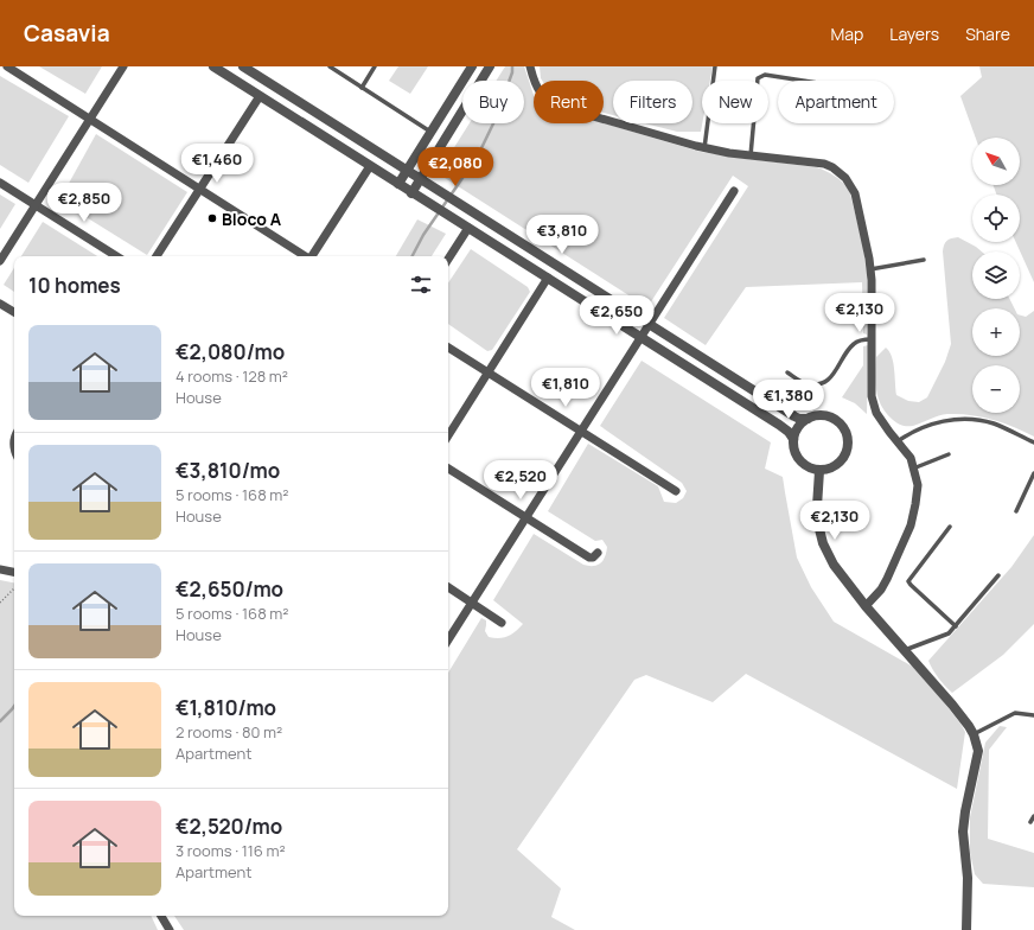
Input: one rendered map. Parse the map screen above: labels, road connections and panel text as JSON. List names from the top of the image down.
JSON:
{
  "places": ["Bloco A"],
  "north": "top left",
  "page": {
    "header": "Casavia",
    "nav": ["Map", "Layers", "Share"],
    "chip": [
      "Buy",
      "Rent",
      "Filters",
      "New",
      "Apartment"
    ],
    "map_buttons": ["+", "−"],
    "price": [
      "€1,460",
      "€2,080",
      "€2,850",
      "€3,810",
      "€2,130",
      "€2,650",
      "€1,810",
      "€1,380",
      "€2,520",
      "€2,130"
    ],
    "heading": "10 homes",
    "list": [
      {
        "name": "€2,080/mo",
        "note": "4 rooms · 128 m² · House"
      },
      {
        "name": "€3,810/mo",
        "note": "5 rooms · 168 m² · House"
      },
      {
        "name": "€2,650/mo",
        "note": "5 rooms · 168 m² · House"
      },
      {
        "name": "€1,810/mo",
        "note": "2 rooms · 80 m² · Apartment"
      },
      {
        "name": "€2,520/mo",
        "note": "3 rooms · 116 m² · Apartment"
      }
    ]
  }
}
